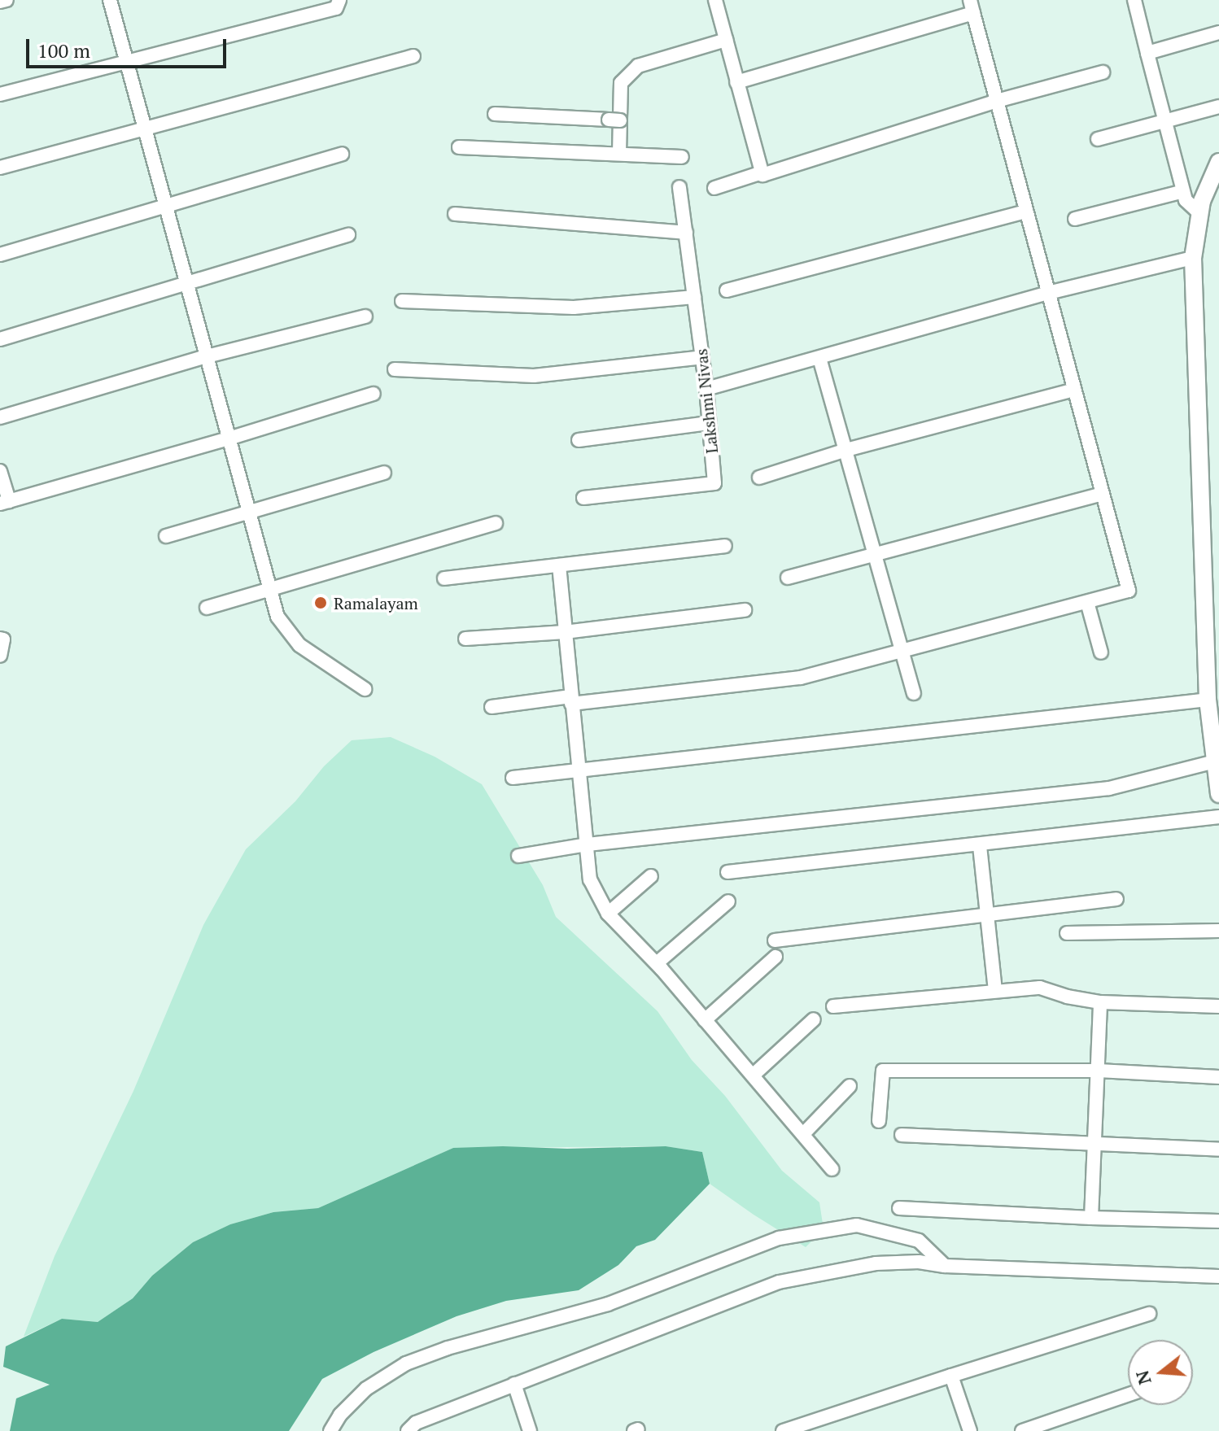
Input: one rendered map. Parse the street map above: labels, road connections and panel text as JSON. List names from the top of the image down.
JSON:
{
  "streets": {
    "street": ["Lakshmi Nivas"]
  },
  "places": ["Ramalayam"],
  "scale_bar": "100 m",
  "north": "left"
}
